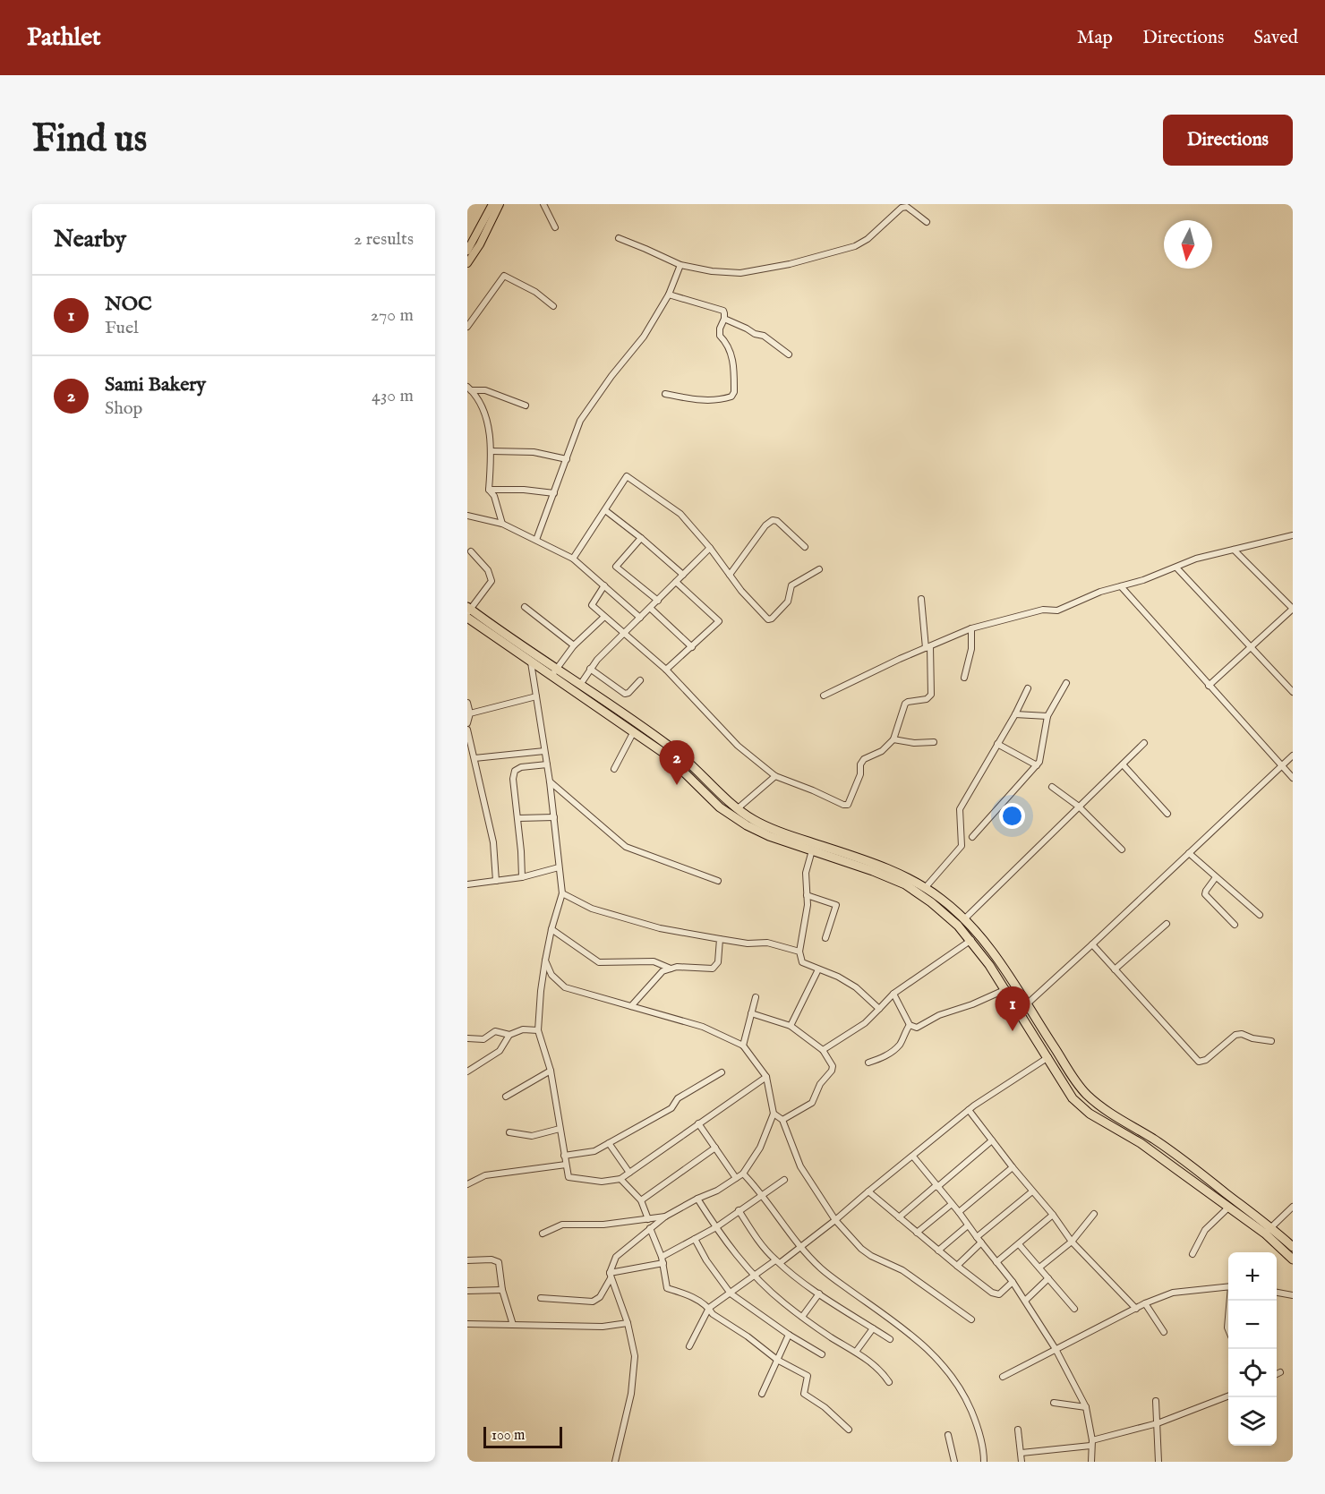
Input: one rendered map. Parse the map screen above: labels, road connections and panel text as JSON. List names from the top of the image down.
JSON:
{
  "scale_bar": "100 m",
  "north": "bottom",
  "page": {
    "header": "Pathlet",
    "nav": ["Map", "Directions", "Saved"],
    "buttons": "Directions",
    "title": "Find us",
    "heading": ["Nearby", "2 results"],
    "list": [
      {
        "mark": "1",
        "name": "NOC",
        "note": "Fuel",
        "value": "270 m"
      },
      {
        "mark": "2",
        "name": "Sami Bakery",
        "note": "Shop",
        "value": "430 m"
      }
    ],
    "pins": ["2", "1"],
    "map_buttons": ["+", "−"],
    "scale": "100 m"
  }
}
